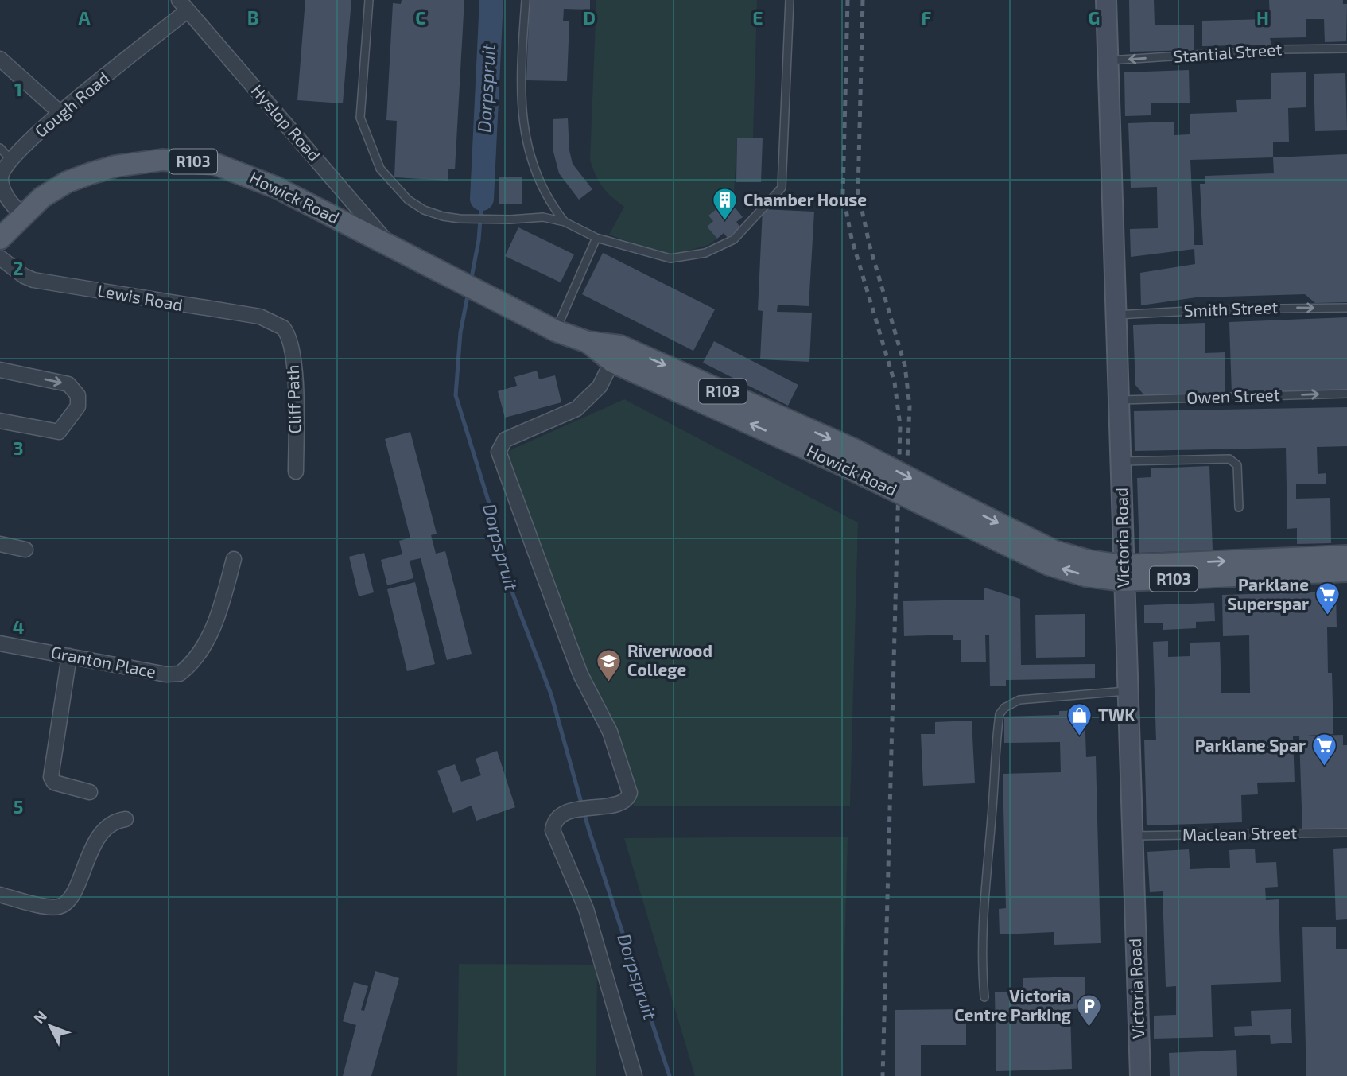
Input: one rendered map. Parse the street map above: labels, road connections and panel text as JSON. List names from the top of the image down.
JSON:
{
  "streets": {
    "main road": ["R103", "Howick Road", "Victoria Road"],
    "street": [
      "Gough Road",
      "Hyslop Road",
      "Lewis Road",
      "Cliff Path",
      "Granton Place"
    ],
    "lane": [
      "Stantial Street",
      "Smith Street",
      "Owen Street",
      "Maclean Street"
    ]
  },
  "crossings": [
    ["Stantial Street", "Victoria Road"],
    ["Gough Road", "Hyslop Road"],
    ["Gough Road", "Howick Road"],
    ["Hyslop Road", "Howick Road"],
    ["R103", "Howick Road"],
    ["R103", "Victoria Road"],
    ["Howick Road", "Victoria Road"],
    ["Lewis Road", "Cliff Path"],
    ["Smith Street", "Victoria Road"],
    ["Owen Street", "Victoria Road"],
    ["Victoria Road", "Maclean Street"]
  ],
  "one_way": ["Stantial Street", "Smith Street", "Owen Street"],
  "water": ["Dorpspruit"],
  "places": {
    "building": ["Chamber House"],
    "supermarket": ["Parklane Superspar", "Parklane Spar"],
    "school or university": ["Riverwood College"],
    "shop": ["TWK"],
    "parking": ["Victoria Centre Parking"]
  },
  "north": "top left",
  "grid": {
    "columns": [
      "A",
      "B",
      "C",
      "D",
      "E",
      "F",
      "G",
      "H"
    ],
    "rows": [
      "1",
      "2",
      "3",
      "4",
      "5"
    ]
  }
}
